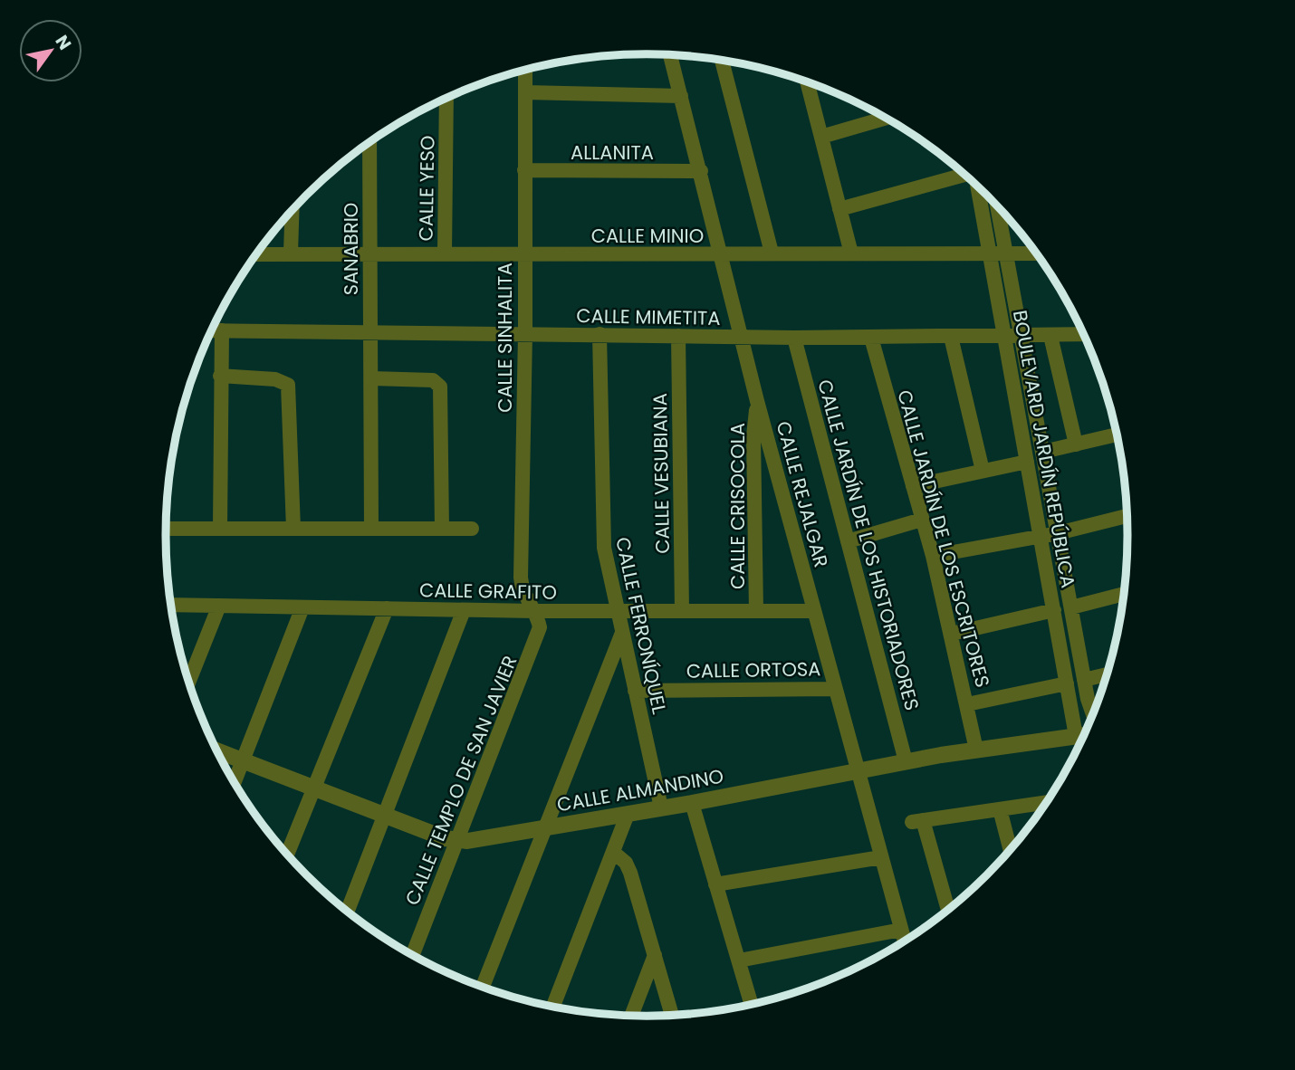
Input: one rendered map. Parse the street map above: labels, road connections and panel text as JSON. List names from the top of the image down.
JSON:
{
  "streets": {
    "street": [
      "ALLANITA",
      "CALLE YESO",
      "CALLE MINIO",
      "SANABRIO",
      "CALLE MIMETITA",
      "CALLE SINHALITA",
      "BOULEVARD JARDÍN REPÚBLICA",
      "CALLE VESUBIANA",
      "CALLE REJALGAR",
      "CALLE CRISOCOLA",
      "CALLE JARDÍN DE LOS ESCRITORES",
      "CALLE JARDÍN DE LOS HISTORIADORES",
      "CALLE GRAFITO",
      "CALLE FERRONÍQUEL",
      "CALLE ORTOSA",
      "CALLE TEMPLO DE SAN JAVIER",
      "CALLE ALMANDINO"
    ]
  },
  "crossings": [
    ["ALLANITA", "CALLE SINHALITA"],
    ["ALLANITA", "CALLE REJALGAR"],
    ["CALLE YESO", "CALLE MINIO"],
    ["CALLE MINIO", "SANABRIO"],
    ["CALLE MINIO", "CALLE SINHALITA"],
    ["CALLE MINIO", "BOULEVARD JARDÍN REPÚBLICA"],
    ["CALLE MINIO", "CALLE REJALGAR"],
    ["SANABRIO", "CALLE MIMETITA"],
    ["CALLE MIMETITA", "CALLE SINHALITA"],
    ["CALLE MIMETITA", "BOULEVARD JARDÍN REPÚBLICA"],
    ["CALLE MIMETITA", "CALLE VESUBIANA"],
    ["CALLE MIMETITA", "CALLE REJALGAR"],
    ["CALLE MIMETITA", "CALLE JARDÍN DE LOS ESCRITORES"],
    ["CALLE MIMETITA", "CALLE JARDÍN DE LOS HISTORIADORES"],
    ["CALLE MIMETITA", "CALLE FERRONÍQUEL"],
    ["CALLE SINHALITA", "CALLE GRAFITO"],
    ["CALLE SINHALITA", "CALLE TEMPLO DE SAN JAVIER"],
    ["BOULEVARD JARDÍN REPÚBLICA", "CALLE ALMANDINO"],
    ["CALLE VESUBIANA", "CALLE GRAFITO"],
    ["CALLE REJALGAR", "CALLE CRISOCOLA"],
    ["CALLE REJALGAR", "CALLE GRAFITO"],
    ["CALLE REJALGAR", "CALLE ORTOSA"],
    ["CALLE REJALGAR", "CALLE ALMANDINO"],
    ["CALLE CRISOCOLA", "CALLE GRAFITO"],
    ["CALLE JARDÍN DE LOS ESCRITORES", "CALLE ALMANDINO"],
    ["CALLE JARDÍN DE LOS HISTORIADORES", "CALLE ALMANDINO"],
    ["CALLE GRAFITO", "CALLE FERRONÍQUEL"],
    ["CALLE GRAFITO", "CALLE TEMPLO DE SAN JAVIER"],
    ["CALLE FERRONÍQUEL", "CALLE ORTOSA"],
    ["CALLE FERRONÍQUEL", "CALLE ALMANDINO"],
    ["CALLE TEMPLO DE SAN JAVIER", "CALLE ALMANDINO"]
  ],
  "north": "top right"
}
